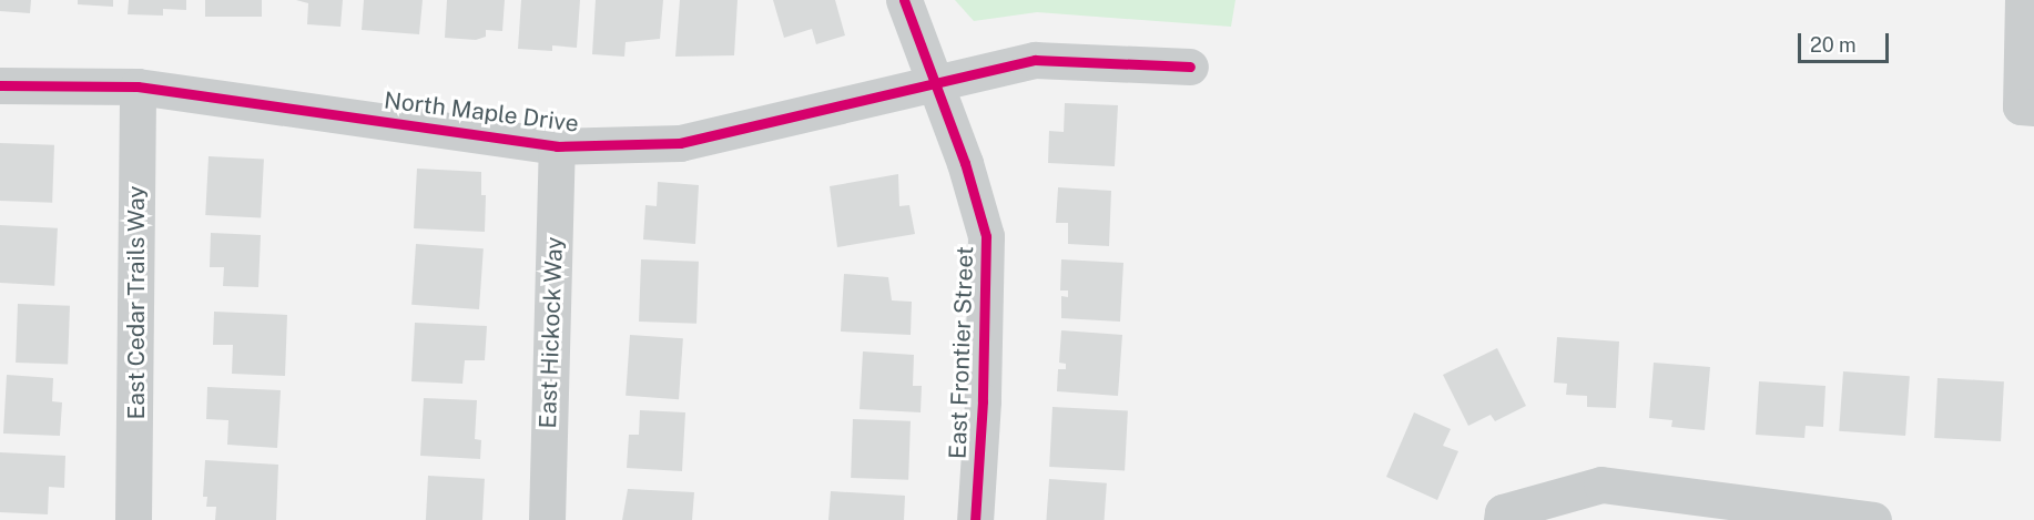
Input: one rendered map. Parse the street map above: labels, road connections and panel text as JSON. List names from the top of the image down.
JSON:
{
  "streets": {
    "street": [
      "North Maple Drive",
      "East Cedar Trails Way",
      "East Hickock Way",
      "East Frontier Street"
    ]
  },
  "crossings": [
    ["North Maple Drive", "East Cedar Trails Way"],
    ["North Maple Drive", "East Hickock Way"],
    ["North Maple Drive", "East Frontier Street"]
  ],
  "scale_bar": "20 m"
}
